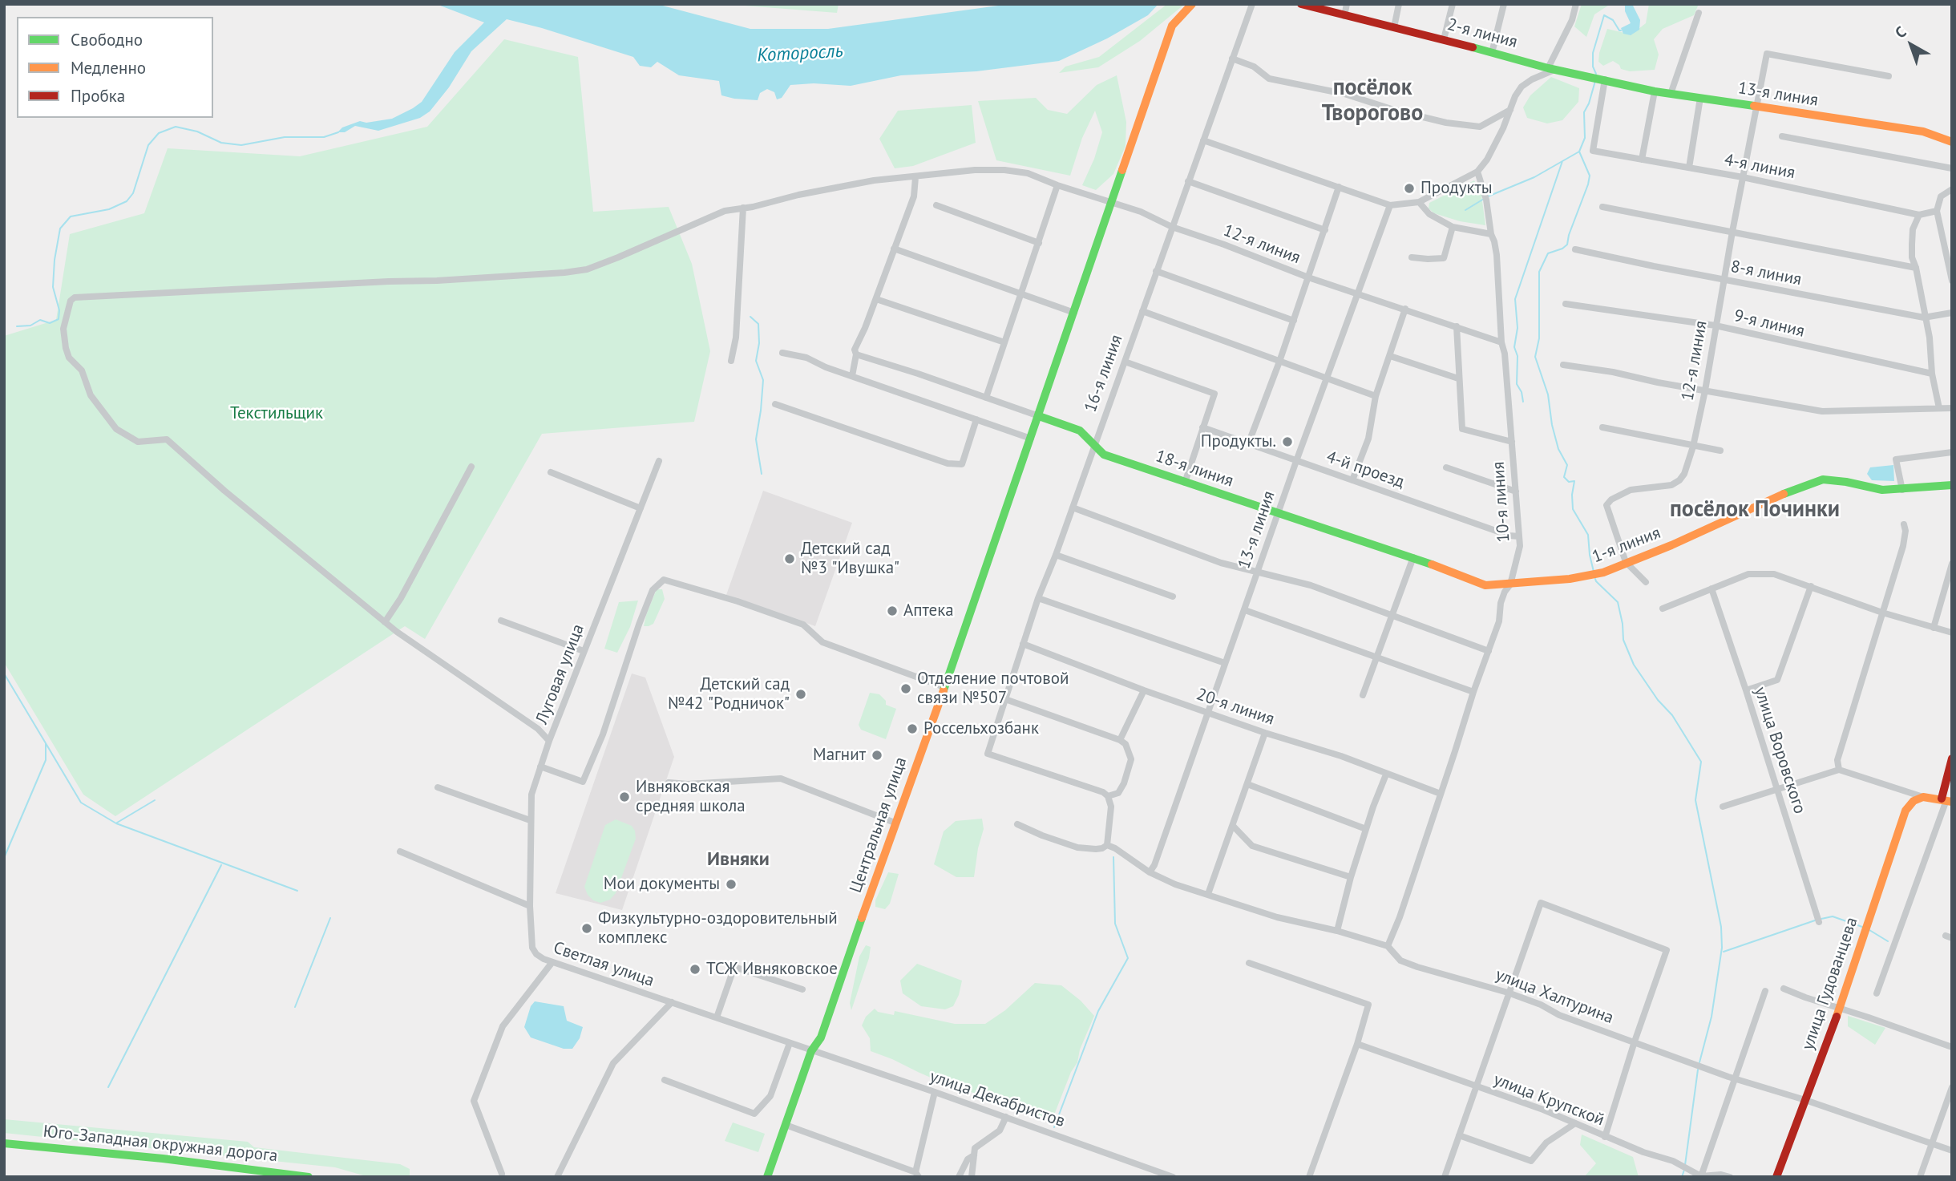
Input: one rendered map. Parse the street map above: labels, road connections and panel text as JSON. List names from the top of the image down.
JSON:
{
  "streets": {
    "main road": [
      "2-я линия",
      "13-я линия",
      "18-я линия",
      "1-я линия",
      "Центральная улица",
      "улица Гудованцева",
      "Юго-Западная окружная дорога"
    ],
    "street": [
      "4-я линия",
      "12-я линия",
      "8-я линия",
      "9-я линия",
      "16-я линия",
      "4-й проезд",
      "10-я линия",
      "Луговая улица",
      "20-я линия",
      "улица Воровского",
      "Светлая улица",
      "улица Халтурина",
      "улица Декабристов",
      "улица Крупской"
    ]
  },
  "crossings": [
    ["2-я линия", "13-я линия"],
    ["2-я линия", "4-я линия"],
    ["13-я линия", "4-я линия"],
    ["13-я линия", "12-я линия"],
    ["13-я линия", "18-я линия"],
    ["13-я линия", "4-й проезд"],
    ["13-я линия", "20-я линия"],
    ["13-я линия", "улица Халтурина"],
    ["4-я линия", "12-я линия"],
    ["12-я линия", "8-я линия"],
    ["12-я линия", "9-я линия"],
    ["12-я линия", "16-я линия"],
    ["12-я линия", "10-я линия"],
    ["12-я линия", "1-я линия"],
    ["16-я линия", "18-я линия"],
    ["16-я линия", "20-я линия"],
    ["18-я линия", "10-я линия"],
    ["18-я линия", "1-я линия"],
    ["4-й проезд", "10-я линия"],
    ["10-я линия", "20-я линия"],
    ["10-я линия", "улица Халтурина"],
    ["Луговая улица", "Светлая улица"],
    ["Центральная улица", "Светлая улица"],
    ["Центральная улица", "улица Декабристов"],
    ["Светлая улица", "улица Декабристов"],
    ["улица Гудованцева", "улица Халтурина"]
  ],
  "districts": ["посёлок Творогово", "посёлок Починки", "Ивняки"],
  "water": ["Которосль"],
  "parks": ["Текстильщик"],
  "places": [
    "Продукты",
    "Продукты.",
    "Детский сад №3 \"Ивушка\"",
    "Аптека",
    "Отделение почтовой связи №507",
    "Детский сад №42 \"Родничок\"",
    "Россельхозбанк",
    "Магнит",
    "Ивняковская средняя школа",
    "Мои документы",
    "Физкультурно-оздоровительный комплекс",
    "ТСЖ Ивняковское"
  ],
  "legend": ["Свободно", "Медленно", "Пробка"],
  "north": "top left"
}
